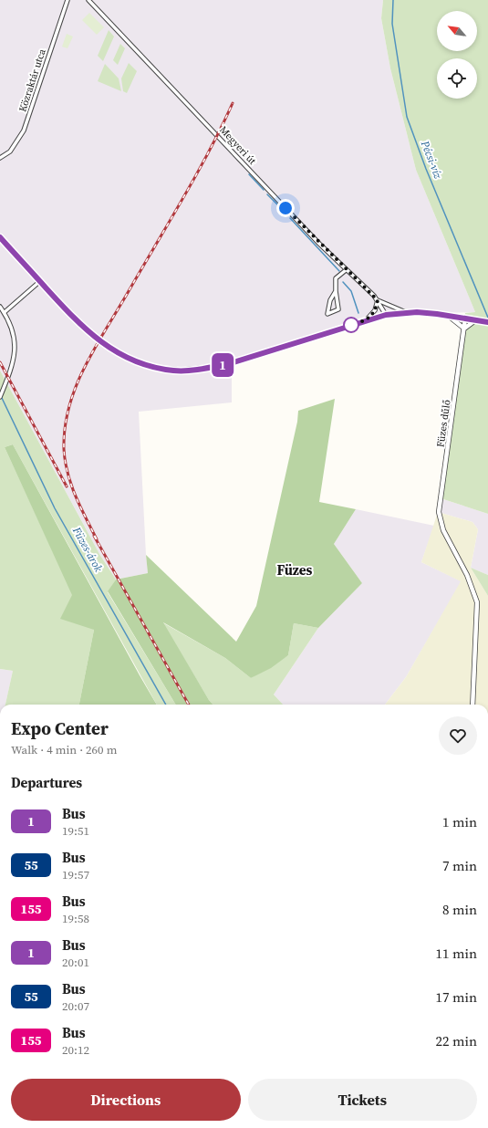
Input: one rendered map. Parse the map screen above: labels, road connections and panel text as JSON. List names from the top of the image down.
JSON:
{
  "streets": {
    "street": ["Közraktár utca", "Megyeri út", "Füzes dűlő"]
  },
  "crossings": [
    ["Megyeri út", "Füzes dűlő"]
  ],
  "districts": ["Füzes"],
  "water": ["Pécsi-víz", "Füzes-árok"],
  "lines": ["bus line 1"],
  "north": "top left",
  "page": {
    "on_map": "1",
    "heading": [
      ["Expo Center", "Walk · 4 min · 260 m"],
      "Departures"
    ],
    "list": [
      {
        "mark": "1",
        "name": "Bus",
        "note": "19:51",
        "value": "1 min"
      },
      {
        "mark": "55",
        "name": "Bus",
        "note": "19:57",
        "value": "7 min"
      },
      {
        "mark": "155",
        "name": "Bus",
        "note": "19:58",
        "value": "8 min"
      },
      {
        "mark": "1",
        "name": "Bus",
        "note": "20:01",
        "value": "11 min"
      },
      {
        "mark": "55",
        "name": "Bus",
        "note": "20:07",
        "value": "17 min"
      },
      {
        "mark": "155",
        "name": "Bus",
        "note": "20:12",
        "value": "22 min"
      }
    ],
    "buttons": ["Directions", "Tickets"]
  }
}
